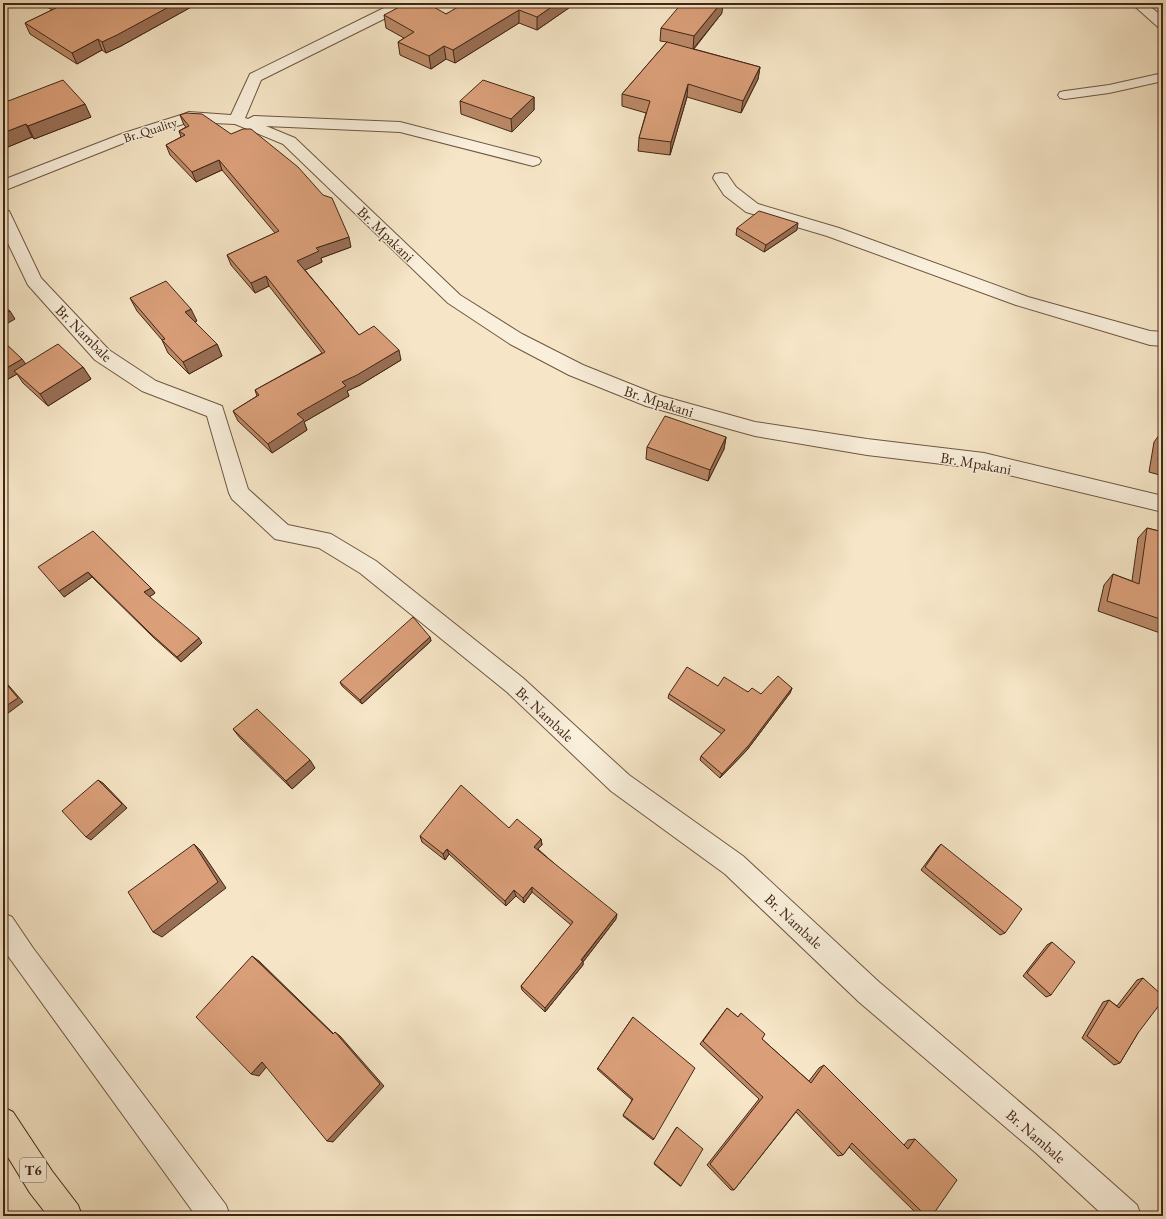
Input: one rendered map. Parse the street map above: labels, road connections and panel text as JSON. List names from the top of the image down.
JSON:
{
  "streets": {
    "highway": ["T6"],
    "street": ["Br. Quality", "Br. Mpakani", "Br. Nambale"]
  },
  "crossings": [
    ["Br. Quality", "Br. Mpakani"]
  ]
}
